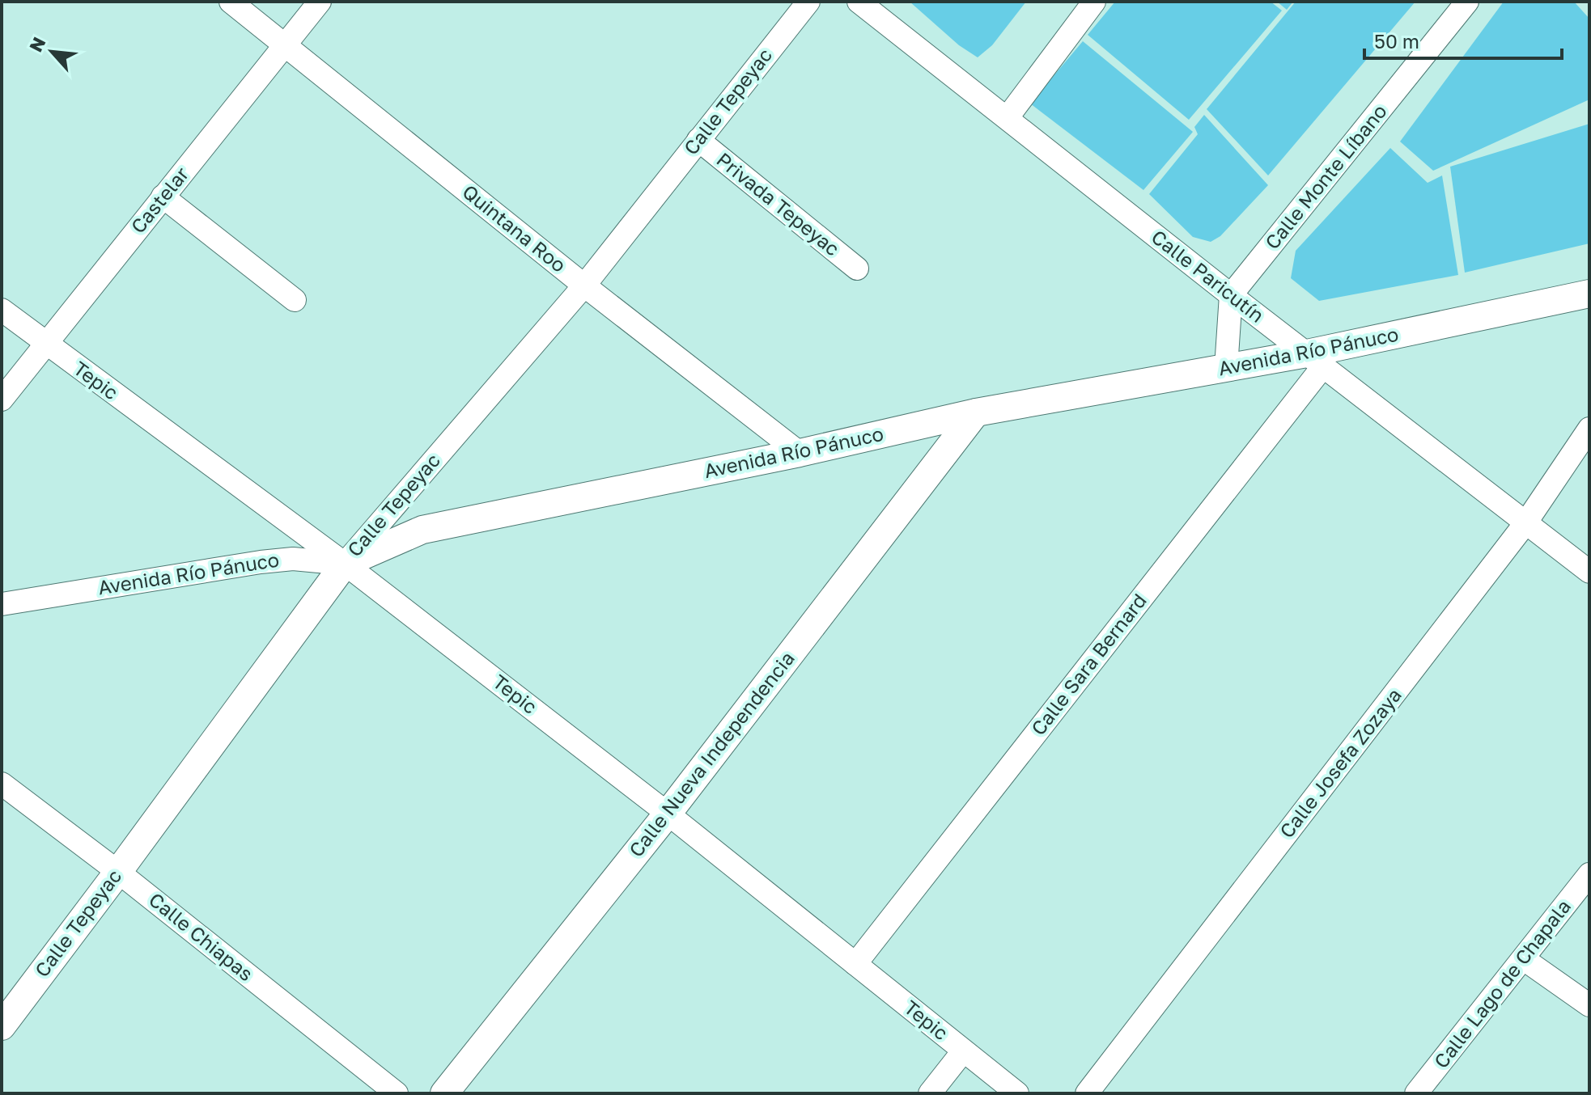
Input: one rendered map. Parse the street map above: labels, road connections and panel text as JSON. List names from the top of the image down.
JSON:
{
  "streets": {
    "street": [
      "Calle Tepeyac",
      "Calle Monte Líbano",
      "Castelar",
      "Privada Tepeyac",
      "Quintana Roo",
      "Calle Paricutín",
      "Avenida Río Pánuco",
      "Tepic",
      "Calle Sara Bernard",
      "Calle Nueva Independencia",
      "Calle Josefa Zozaya",
      "Calle Chiapas",
      "Calle Lago de Chapala"
    ]
  },
  "crossings": [
    ["Calle Tepeyac", "Privada Tepeyac"],
    ["Calle Tepeyac", "Quintana Roo"],
    ["Calle Tepeyac", "Avenida Río Pánuco"],
    ["Calle Tepeyac", "Tepic"],
    ["Calle Tepeyac", "Calle Chiapas"],
    ["Calle Monte Líbano", "Calle Paricutín"],
    ["Castelar", "Quintana Roo"],
    ["Castelar", "Tepic"],
    ["Quintana Roo", "Avenida Río Pánuco"],
    ["Calle Paricutín", "Avenida Río Pánuco"],
    ["Calle Paricutín", "Calle Sara Bernard"],
    ["Calle Paricutín", "Calle Josefa Zozaya"],
    ["Avenida Río Pánuco", "Tepic"],
    ["Avenida Río Pánuco", "Calle Sara Bernard"],
    ["Avenida Río Pánuco", "Calle Nueva Independencia"],
    ["Tepic", "Calle Sara Bernard"],
    ["Tepic", "Calle Nueva Independencia"]
  ],
  "scale_bar": "50 m",
  "north": "top left"
}
